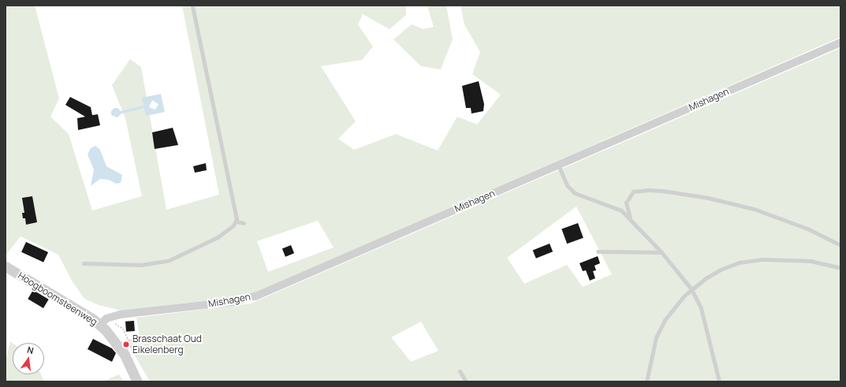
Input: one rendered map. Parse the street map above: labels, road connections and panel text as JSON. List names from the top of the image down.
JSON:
{
  "streets": {
    "street": ["Mishagen", "Hoogboomsteenweg"]
  },
  "crossings": [
    ["Mishagen", "Hoogboomsteenweg"]
  ],
  "places": ["Brasschaat Oud Eikelenberg"],
  "north": "top"
}
